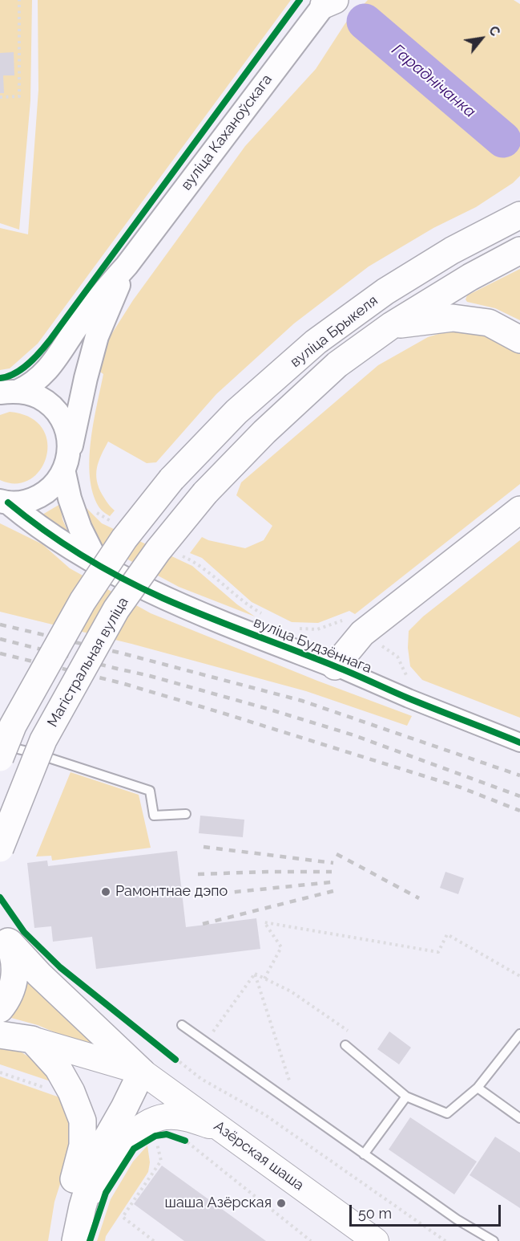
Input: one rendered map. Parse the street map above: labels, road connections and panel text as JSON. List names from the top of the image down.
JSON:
{
  "streets": {
    "main road": ["вуліца Брыкеля", "Магістральная вуліца", "Азёрская шаша"],
    "street": ["вуліца Каханоўскага", "вуліца Будзённага"]
  },
  "crossings": [
    ["вуліца Брыкеля", "Магістральная вуліца"]
  ],
  "water": ["Гараднічанка"],
  "places": ["Рамонтнае дэпо", "шаша Азёрская"],
  "scale_bar": "50 m",
  "north": "top right"
}
